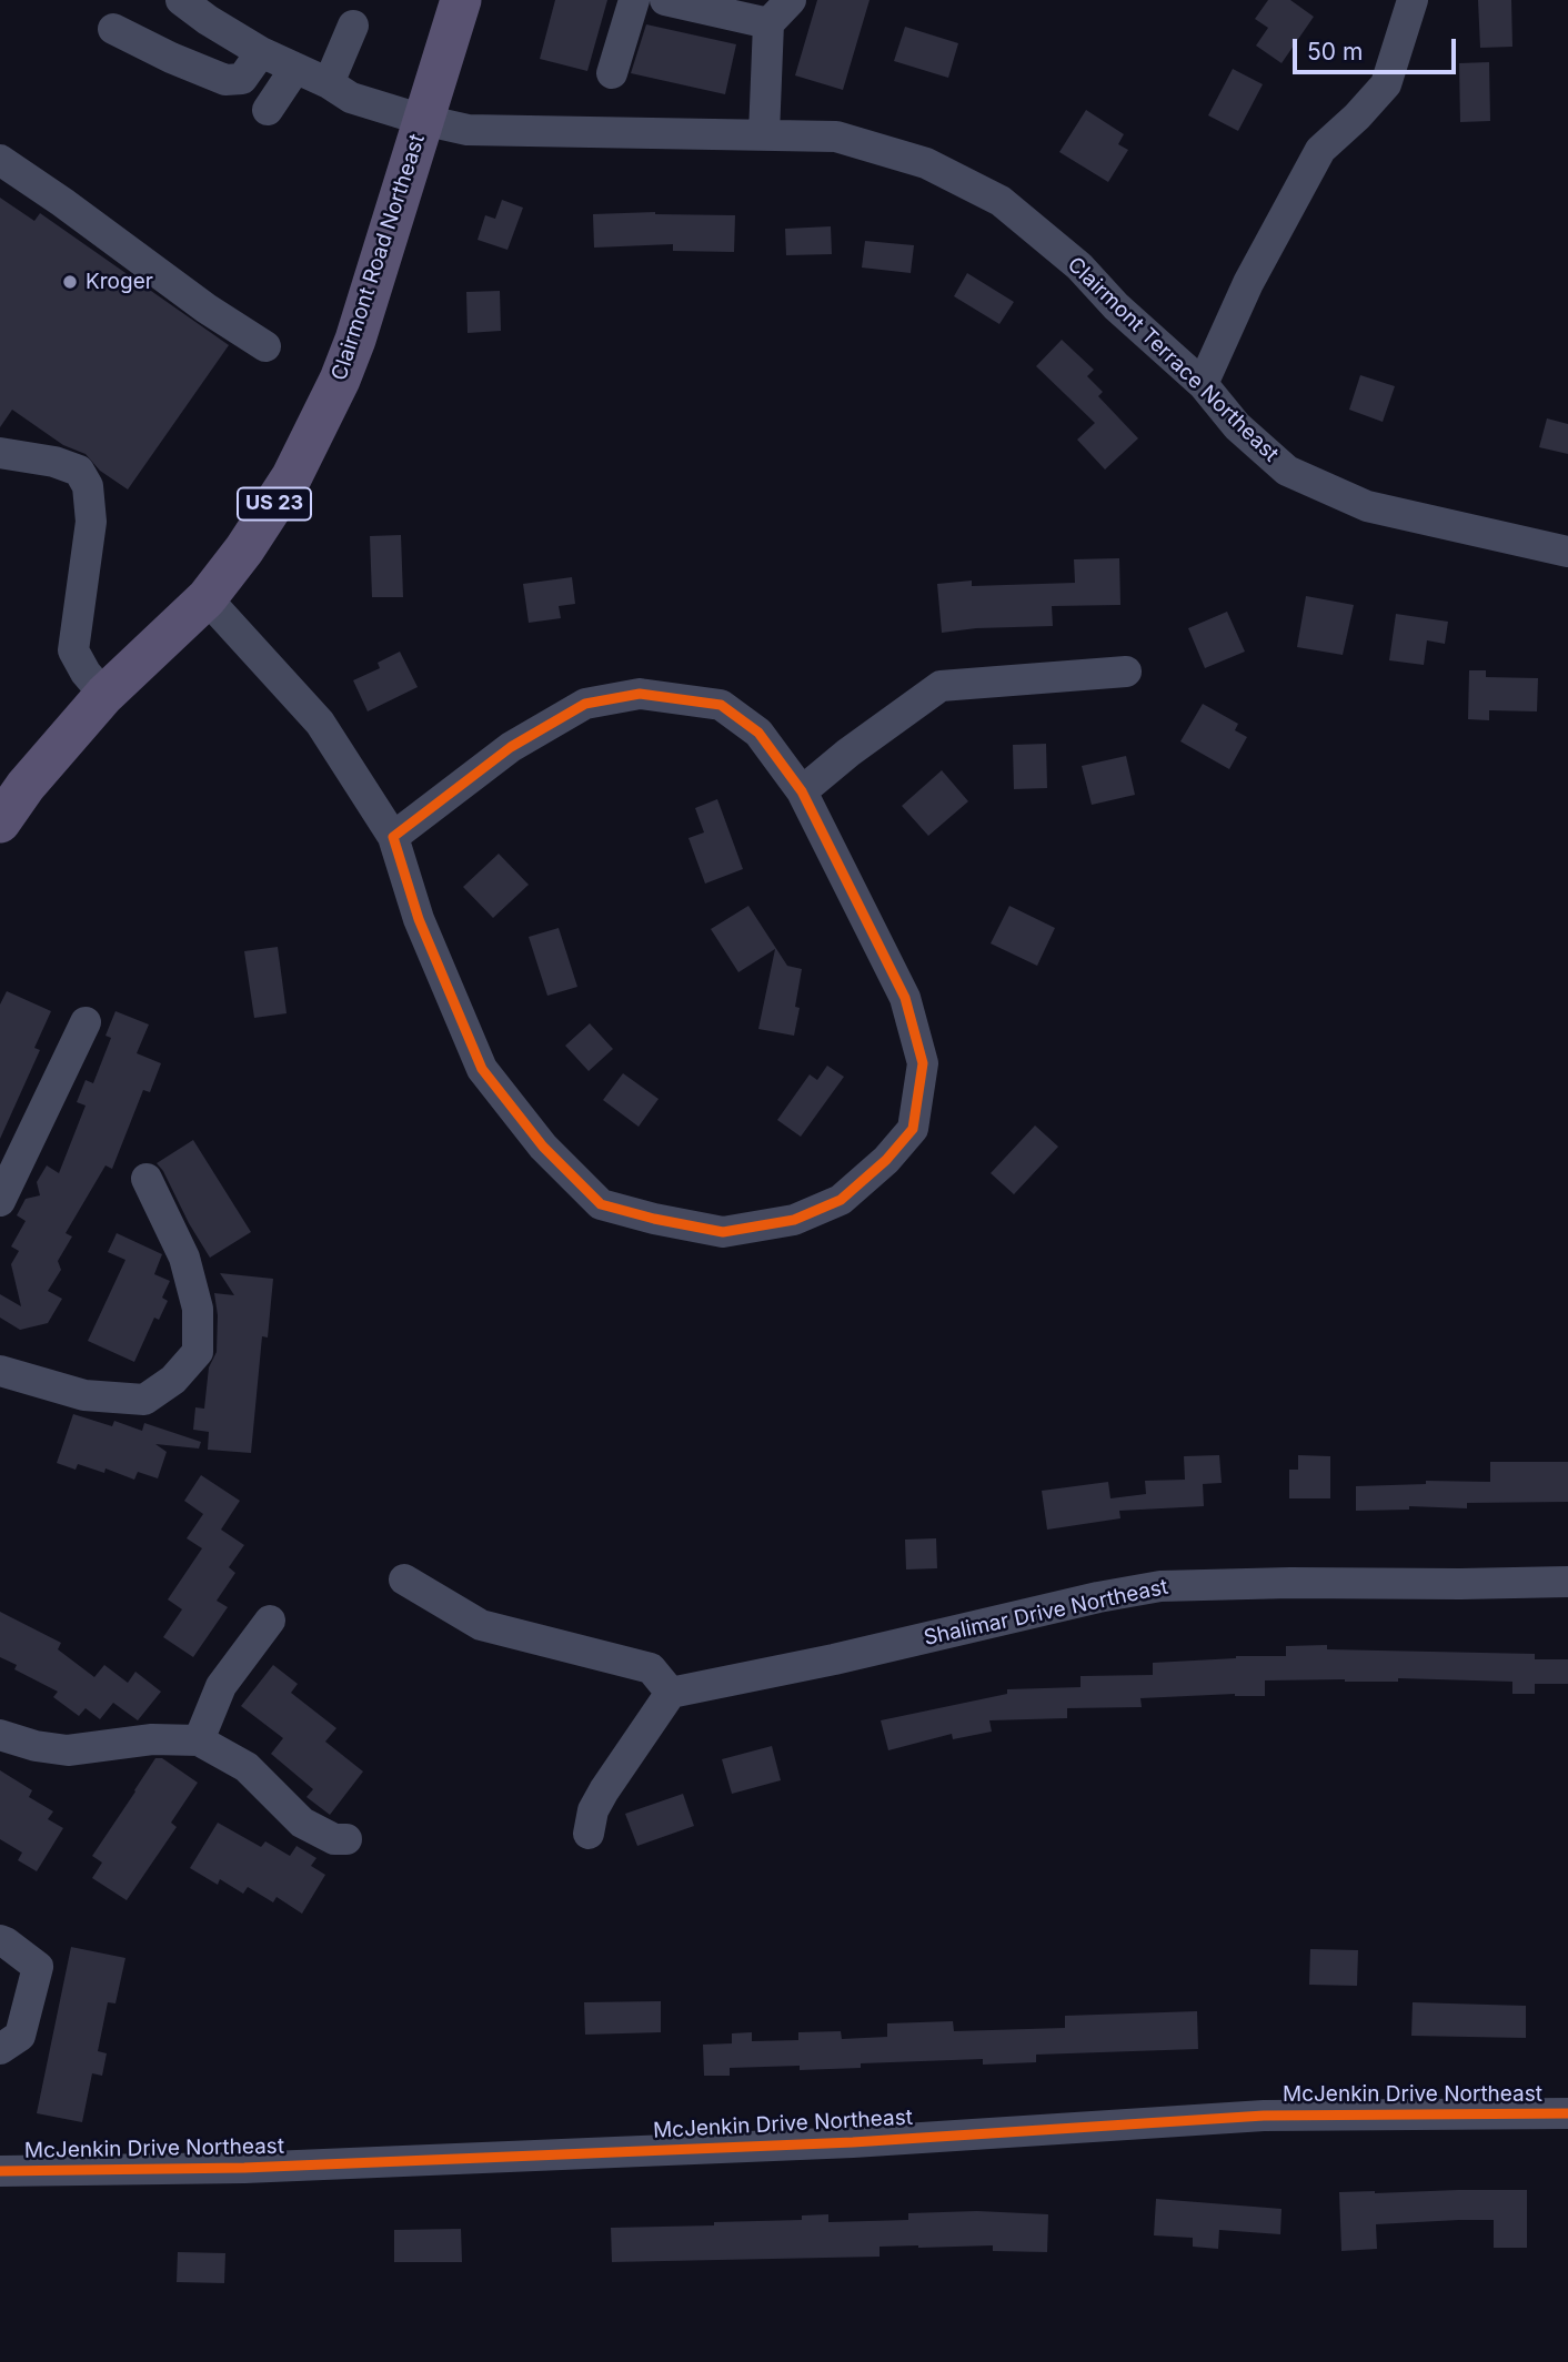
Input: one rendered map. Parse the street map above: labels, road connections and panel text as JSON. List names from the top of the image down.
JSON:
{
  "streets": {
    "main road": ["Clairmont Road Northeast", "US 23"],
    "street": ["Clairmont Terrace Northeast", "Shalimar Drive Northeast", "McJenkin Drive Northeast"]
  },
  "crossings": [
    ["Clairmont Road Northeast", "Clairmont Terrace Northeast"]
  ],
  "places": ["Kroger"],
  "scale_bar": "50 m"
}
